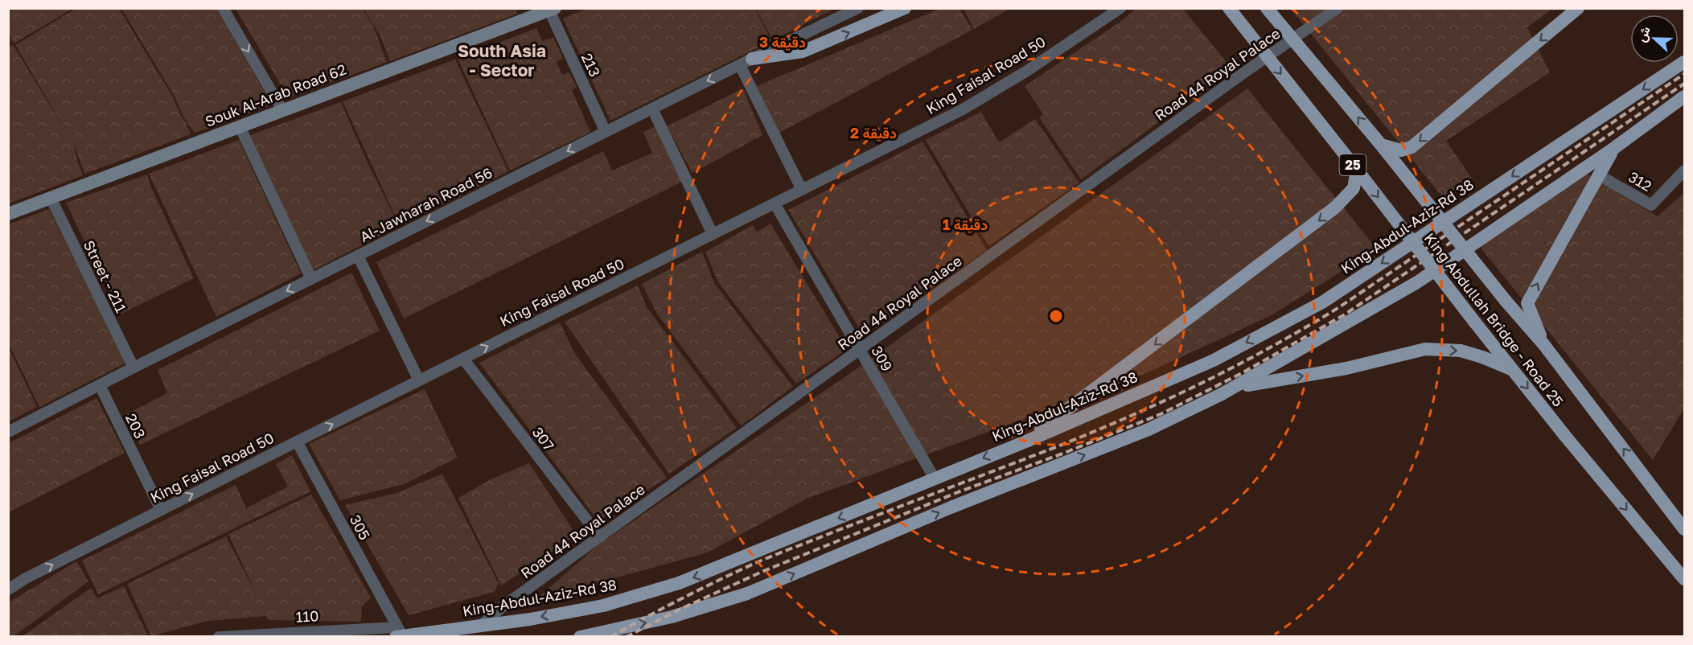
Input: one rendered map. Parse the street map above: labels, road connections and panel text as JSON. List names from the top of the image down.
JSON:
{
  "streets": {
    "main road": [
      "Souk Al-Arab Road 62",
      "25",
      "King-Abdul-Aziz-Rd 38",
      "King Abdullah Bridge - Road 25"
    ],
    "street": [
      "213",
      "Road 44 Royal Palace",
      "King Faisal Road 50",
      "312",
      "Al-Jawharah Road 56",
      "Street - 211",
      "309",
      "203",
      "307",
      "305",
      "110"
    ]
  },
  "crossings": [
    ["213", "Souk Al-Arab Road 62"],
    ["213", "Al-Jawharah Road 56"],
    ["Road 44 Royal Palace", "King-Abdul-Aziz-Rd 38"],
    ["Road 44 Royal Palace", "309"],
    ["Road 44 Royal Palace", "307"],
    ["King Faisal Road 50", "309"],
    ["King Faisal Road 50", "203"],
    ["King Faisal Road 50", "307"],
    ["King Faisal Road 50", "305"],
    ["Souk Al-Arab Road 62", "Street - 211"],
    ["Al-Jawharah Road 56", "Street - 211"],
    ["Al-Jawharah Road 56", "203"],
    ["King-Abdul-Aziz-Rd 38", "309"],
    ["King-Abdul-Aziz-Rd 38", "305"],
    ["King-Abdul-Aziz-Rd 38", "110"],
    ["305", "110"]
  ],
  "one_way": ["King Faisal Road 50", "Al-Jawharah Road 56"],
  "districts": ["South Asia - Sector"],
  "north": "left",
  "rings": ["3 دقيقة", "2 دقيقة", "1 دقيقة"]
}
